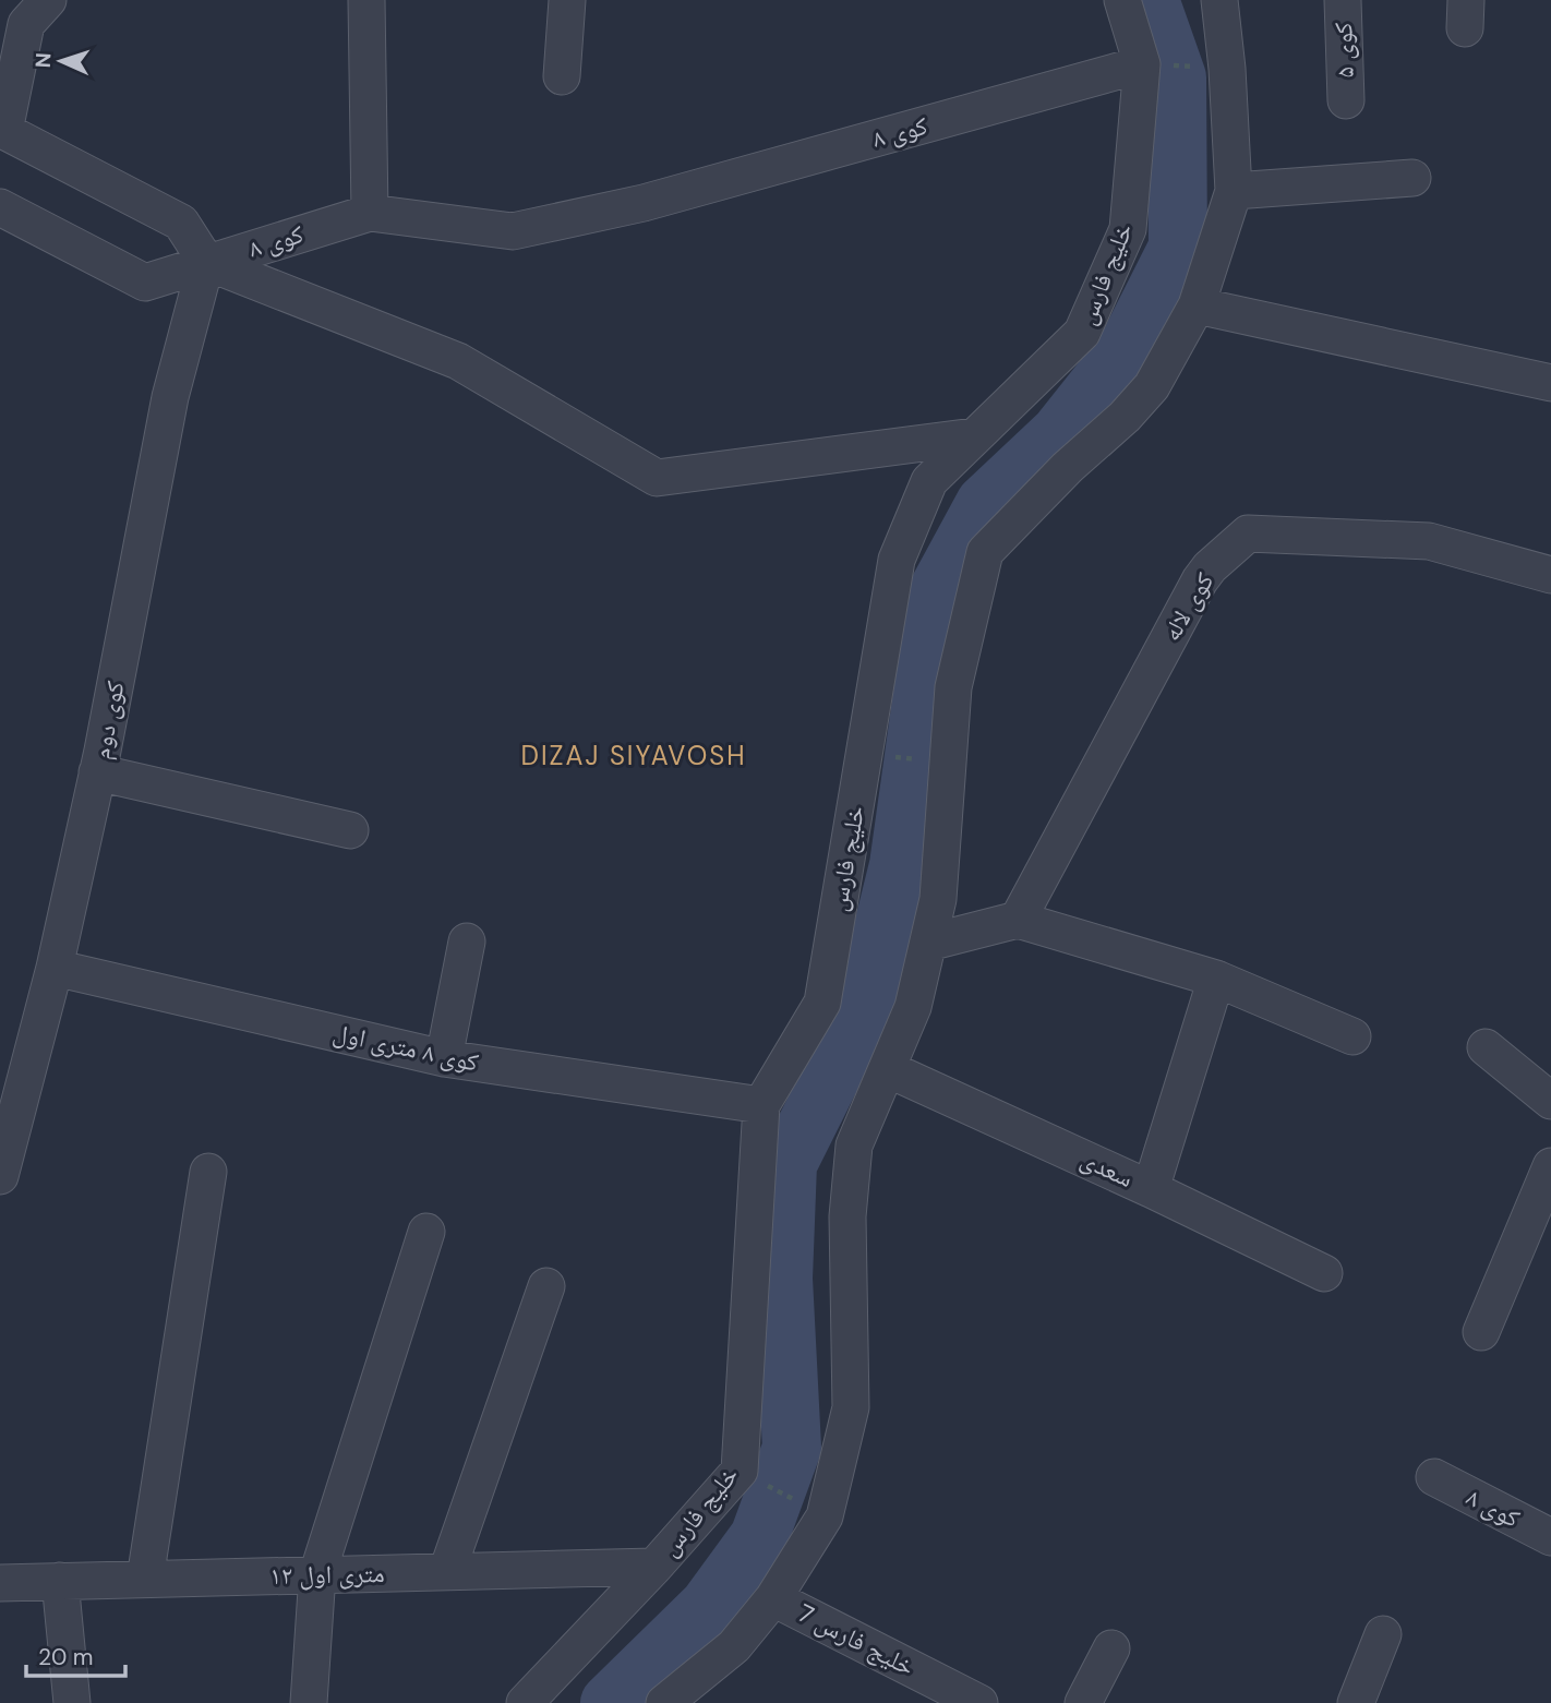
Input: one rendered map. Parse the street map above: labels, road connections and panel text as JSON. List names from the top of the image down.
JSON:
{
  "streets": {
    "street": [
      "کوی ۵",
      "کوی ۸",
      "خلیج فارس",
      "کوی لاله",
      "کوی دوم",
      "کوی ۸ متری اول",
      "سعدی",
      "۱۲ متری اول",
      "خلیج فارس 7"
    ]
  },
  "crossings": [
    ["کوی ۸", "خلیج فارس"],
    ["کوی ۸", "کوی دوم"],
    ["خلیج فارس", "کوی ۸ متری اول"],
    ["خلیج فارس", "۱۲ متری اول"],
    ["کوی دوم", "کوی ۸ متری اول"]
  ],
  "districts": ["DIZAJ SIYAVOSH"],
  "scale_bar": "20 m",
  "north": "left"
}
